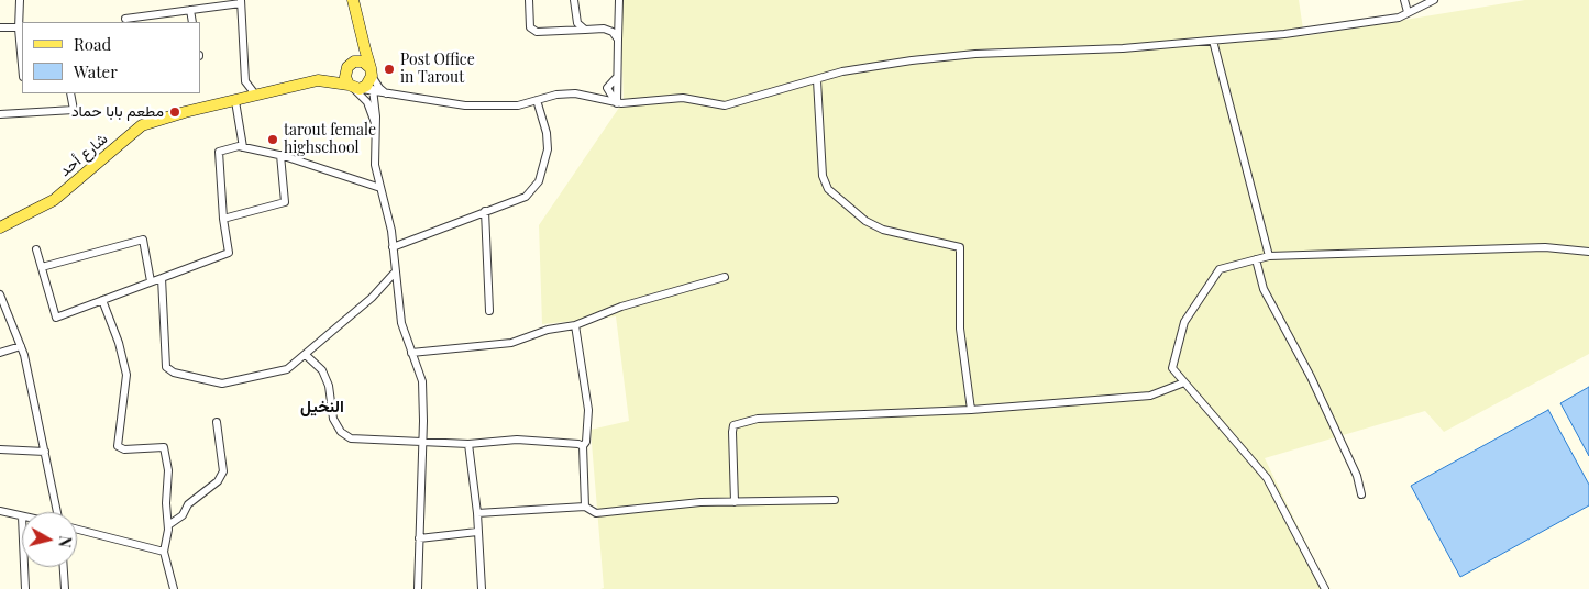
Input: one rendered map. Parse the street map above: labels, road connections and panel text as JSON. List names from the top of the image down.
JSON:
{
  "streets": {
    "main road": ["شارع أحد"]
  },
  "districts": ["النخيل"],
  "places": ["Post Office in Tarout", "مطعم بابا حماد", "tarout female highschool"],
  "legend": ["Road", "Water"],
  "north": "right"
}
